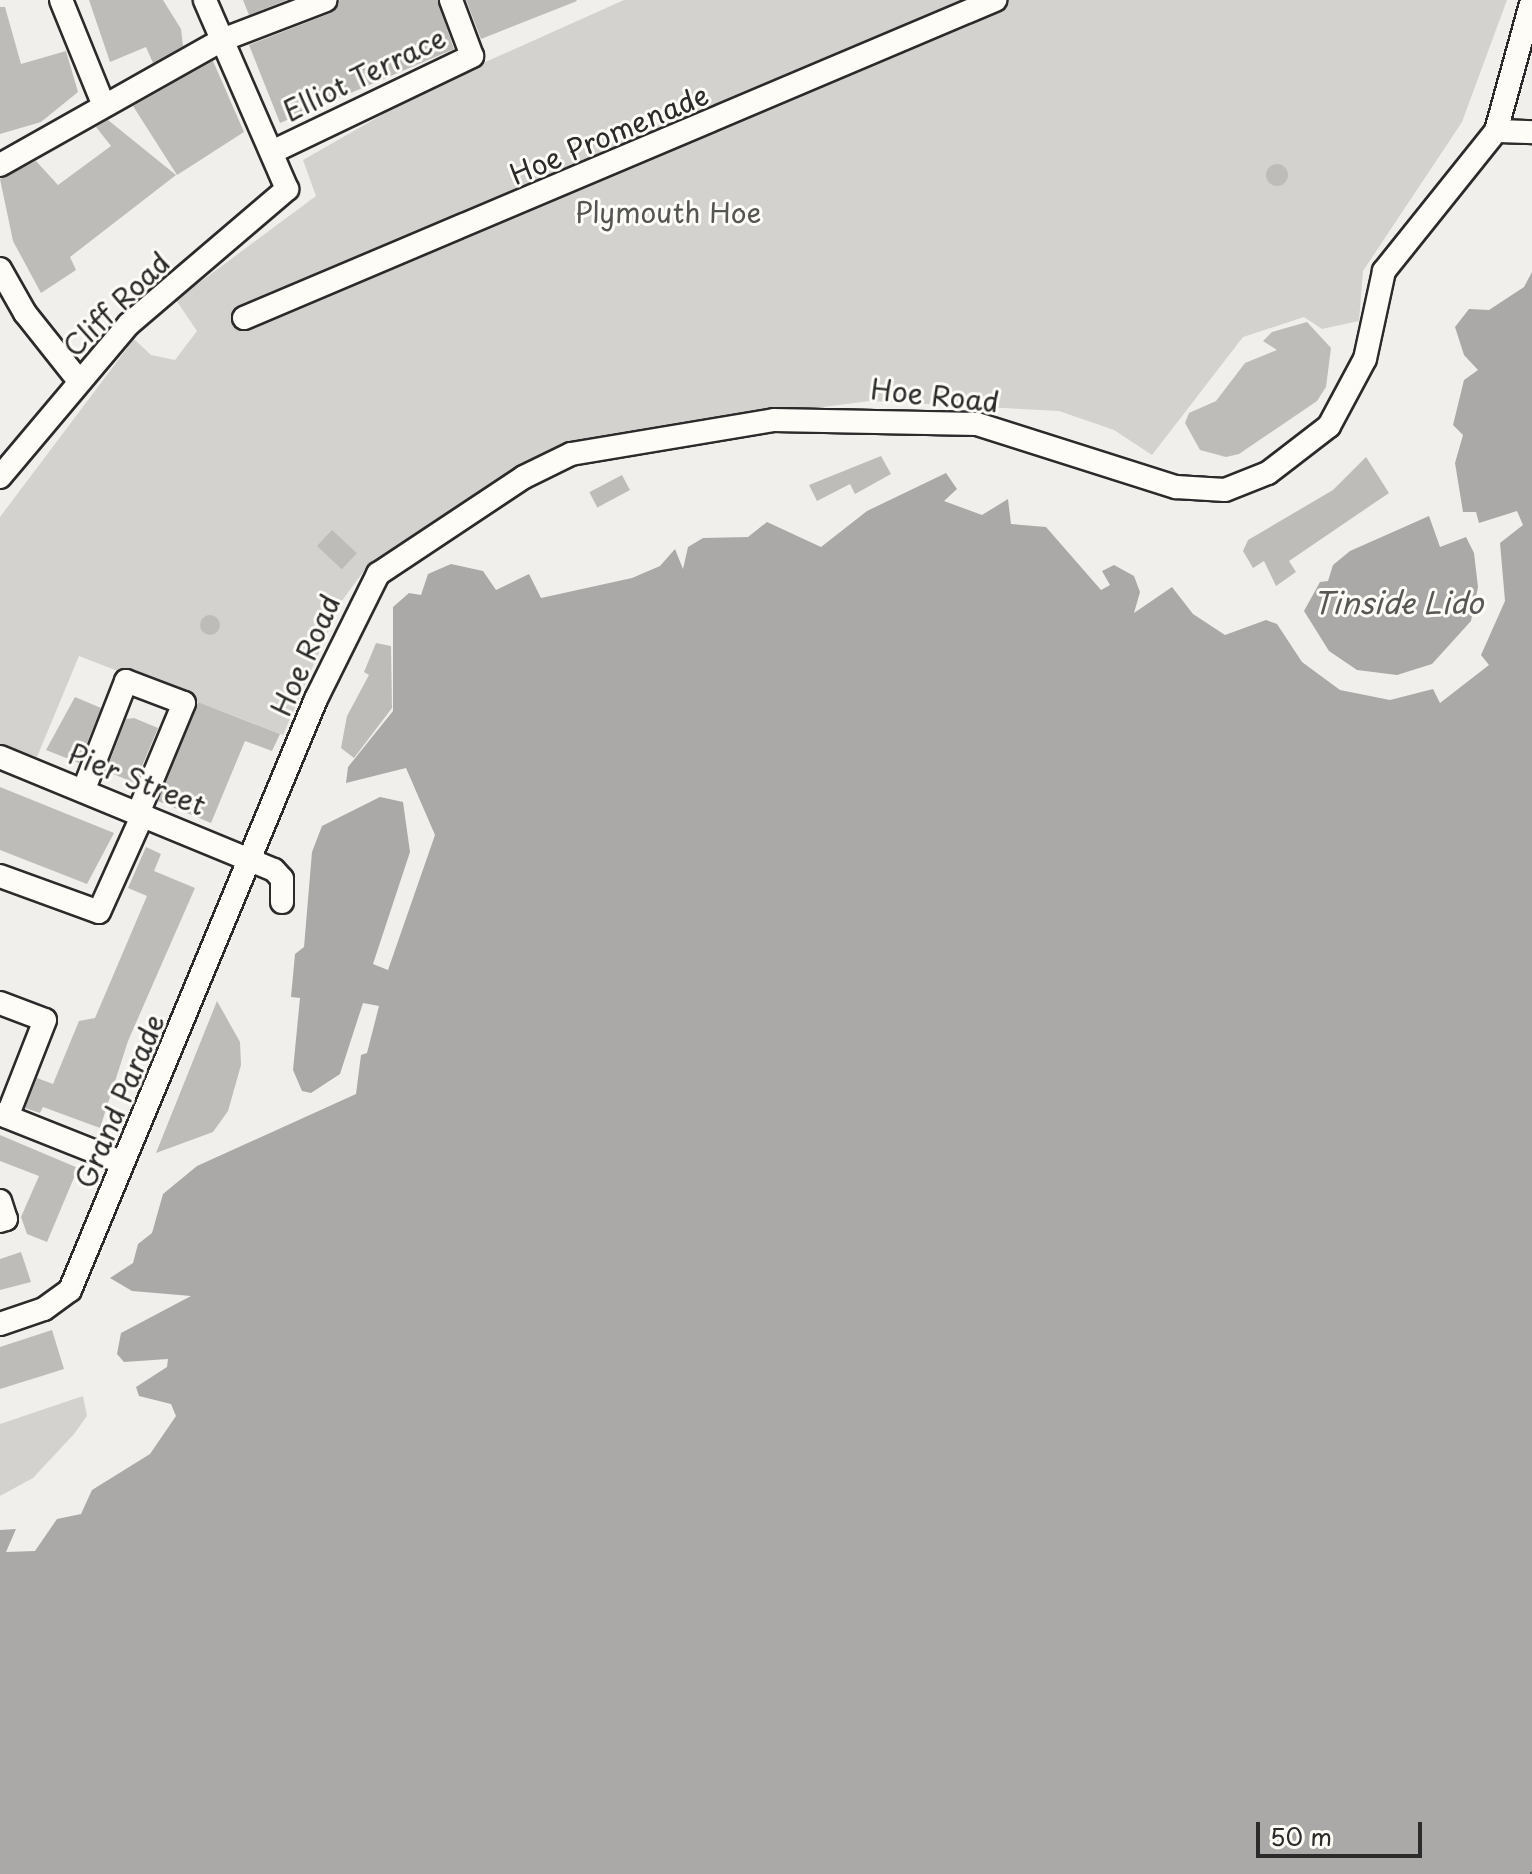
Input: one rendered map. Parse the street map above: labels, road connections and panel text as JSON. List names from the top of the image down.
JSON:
{
  "streets": {
    "street": [
      "Elliot Terrace",
      "Hoe Promenade",
      "Cliff Road",
      "Hoe Road",
      "Pier Street",
      "Grand Parade"
    ]
  },
  "crossings": [
    ["Elliot Terrace", "Cliff Road"],
    ["Hoe Road", "Pier Street"],
    ["Hoe Road", "Grand Parade"],
    ["Pier Street", "Grand Parade"]
  ],
  "water": ["Tinside Lido"],
  "parks": ["Plymouth Hoe"],
  "scale_bar": "50 m"
}
